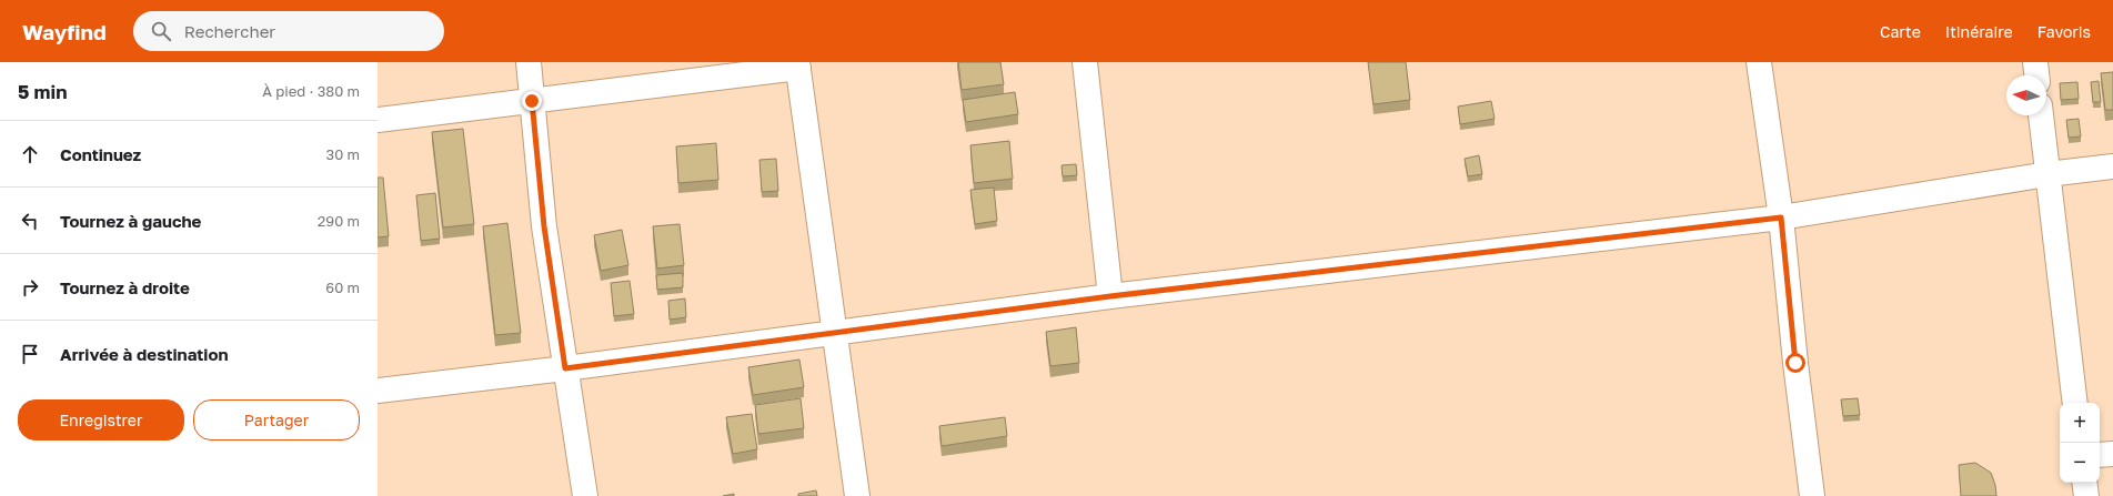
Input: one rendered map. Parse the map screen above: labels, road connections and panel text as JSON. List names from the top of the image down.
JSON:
{
  "north": "left",
  "page": {
    "header": "Wayfind",
    "search": "Rechercher",
    "nav": ["Carte", "Itinéraire", "Favoris"],
    "heading": ["5 min", "À pied · 380 m"],
    "list": [
      ["Continuez", "30 m"],
      ["Tournez à gauche", "290 m"],
      ["Tournez à droite", "60 m"],
      "Arrivée à destination"
    ],
    "buttons": ["Enregistrer", "Partager"],
    "map_buttons": ["+", "−"]
  }
}
